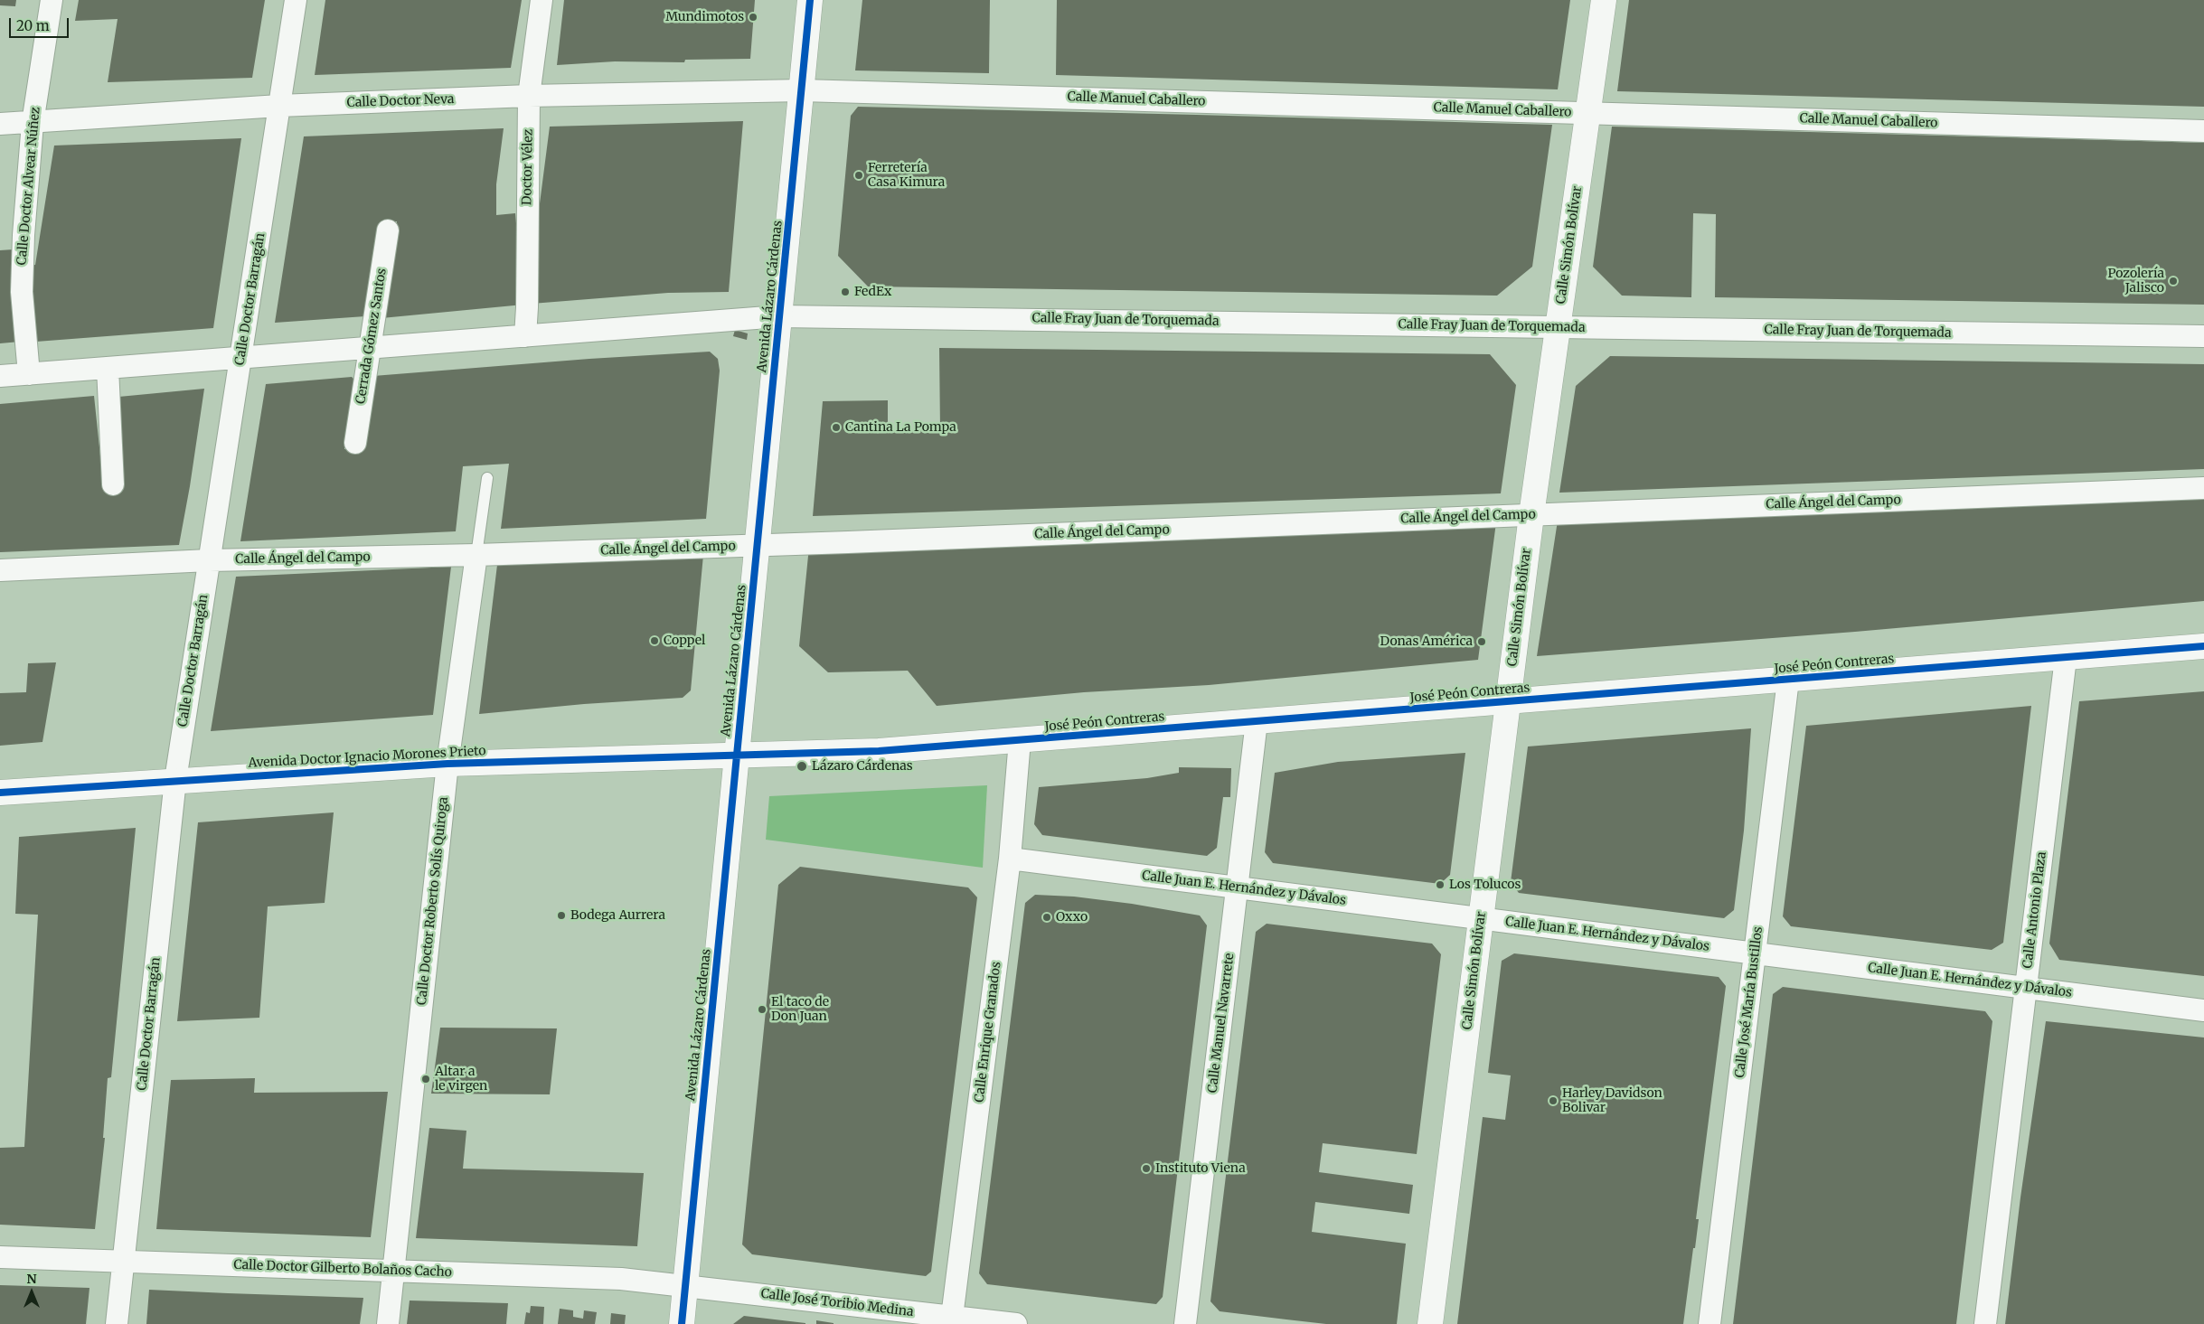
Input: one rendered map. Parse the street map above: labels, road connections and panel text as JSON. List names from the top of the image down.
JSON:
{
  "streets": {
    "main road": [
      "Calle Simón Bolívar",
      "Avenida Lázaro Cárdenas",
      "José Peón Contreras",
      "Avenida Doctor Ignacio Morones Prieto"
    ],
    "street": [
      "Calle Manuel Caballero",
      "Calle Doctor Neva",
      "Doctor Vélez",
      "Calle Doctor Alvear Núñez",
      "Calle Doctor Barragán",
      "Calle Fray Juan de Torquemada",
      "Cerrada Gómez Santos",
      "Calle Ángel del Campo",
      "Calle Juan E. Hernández y Dávalos",
      "Calle Doctor Roberto Solís Quiroga",
      "Calle Antonio Plaza",
      "Calle José María Bustillos",
      "Calle Manuel Navarrete",
      "Calle Enrique Granados",
      "Calle Doctor Gilberto Bolaños Cacho",
      "Calle José Toribio Medina"
    ]
  },
  "crossings": [
    ["Calle Manuel Caballero", "Calle Doctor Neva"],
    ["Calle Manuel Caballero", "Calle Simón Bolívar"],
    ["Calle Manuel Caballero", "Avenida Lázaro Cárdenas"],
    ["Calle Doctor Neva", "Doctor Vélez"],
    ["Calle Doctor Neva", "Calle Doctor Alvear Núñez"],
    ["Calle Doctor Neva", "Avenida Lázaro Cárdenas"],
    ["Calle Doctor Neva", "Calle Doctor Barragán"],
    ["Doctor Vélez", "Calle Fray Juan de Torquemada"],
    ["Calle Doctor Alvear Núñez", "Calle Fray Juan de Torquemada"],
    ["Calle Simón Bolívar", "Calle Fray Juan de Torquemada"],
    ["Calle Simón Bolívar", "Calle Ángel del Campo"],
    ["Calle Simón Bolívar", "José Peón Contreras"],
    ["Calle Simón Bolívar", "Calle Juan E. Hernández y Dávalos"],
    ["Avenida Lázaro Cárdenas", "Calle Fray Juan de Torquemada"],
    ["Avenida Lázaro Cárdenas", "Calle Ángel del Campo"],
    ["Avenida Lázaro Cárdenas", "José Peón Contreras"],
    ["Avenida Lázaro Cárdenas", "Avenida Doctor Ignacio Morones Prieto"],
    ["Avenida Lázaro Cárdenas", "Calle Doctor Gilberto Bolaños Cacho"],
    ["Avenida Lázaro Cárdenas", "Calle José Toribio Medina"],
    ["Calle Doctor Barragán", "Calle Fray Juan de Torquemada"],
    ["Calle Doctor Barragán", "Calle Ángel del Campo"],
    ["Calle Doctor Barragán", "Avenida Doctor Ignacio Morones Prieto"],
    ["Calle Doctor Barragán", "Calle Doctor Gilberto Bolaños Cacho"],
    ["Calle Fray Juan de Torquemada", "Cerrada Gómez Santos"],
    ["Calle Ángel del Campo", "Calle Doctor Roberto Solís Quiroga"],
    ["José Peón Contreras", "Avenida Doctor Ignacio Morones Prieto"],
    ["José Peón Contreras", "Calle Antonio Plaza"],
    ["José Peón Contreras", "Calle José María Bustillos"],
    ["José Peón Contreras", "Calle Manuel Navarrete"],
    ["José Peón Contreras", "Calle Enrique Granados"],
    ["Avenida Doctor Ignacio Morones Prieto", "Calle Doctor Roberto Solís Quiroga"],
    ["Calle Juan E. Hernández y Dávalos", "Calle Antonio Plaza"],
    ["Calle Juan E. Hernández y Dávalos", "Calle José María Bustillos"],
    ["Calle Juan E. Hernández y Dávalos", "Calle Manuel Navarrete"],
    ["Calle Juan E. Hernández y Dávalos", "Calle Enrique Granados"],
    ["Calle Doctor Roberto Solís Quiroga", "Calle Doctor Gilberto Bolaños Cacho"],
    ["Calle Enrique Granados", "Calle José Toribio Medina"],
    ["Calle Doctor Gilberto Bolaños Cacho", "Calle José Toribio Medina"]
  ],
  "places": [
    "Mundimotos",
    "Ferretería Casa Kimura",
    "Pozolería Jalisco",
    "FedEx",
    "Cantina La Pompa",
    "Coppel",
    "Donas América",
    "Lázaro Cárdenas",
    "Los Tolucos",
    "Bodega Aurrera",
    "Oxxo",
    "El taco de Don Juan",
    "Altar a le virgen",
    "Harley Davidson Bolivar",
    "Instituto Viena"
  ],
  "scale_bar": "20 m",
  "north": "top"
}
